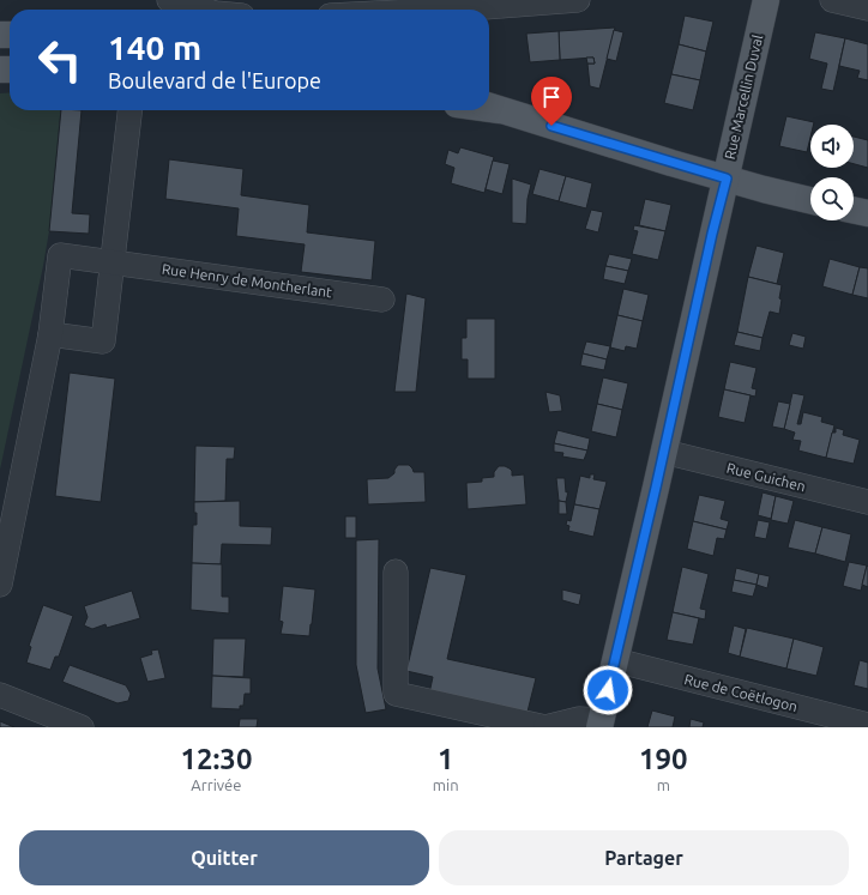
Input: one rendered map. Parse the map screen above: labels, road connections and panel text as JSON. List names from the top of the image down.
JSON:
{
  "streets": {
    "main road": ["Rue Marcellin Duval"],
    "street": ["Rue Henry de Montherlant", "Rue Guichen", "Rue de Coëtlogon"]
  },
  "crossings": [
    ["Rue Marcellin Duval", "Rue Guichen"],
    ["Rue Marcellin Duval", "Rue de Coëtlogon"]
  ],
  "page": {
    "turn": ["140 m", "Boulevard de l'Europe"],
    "eta": [
      "12:30",
      "Arrivée",
      "1",
      "min",
      "190",
      "m"
    ],
    "buttons": ["Quitter", "Partager"]
  }
}
